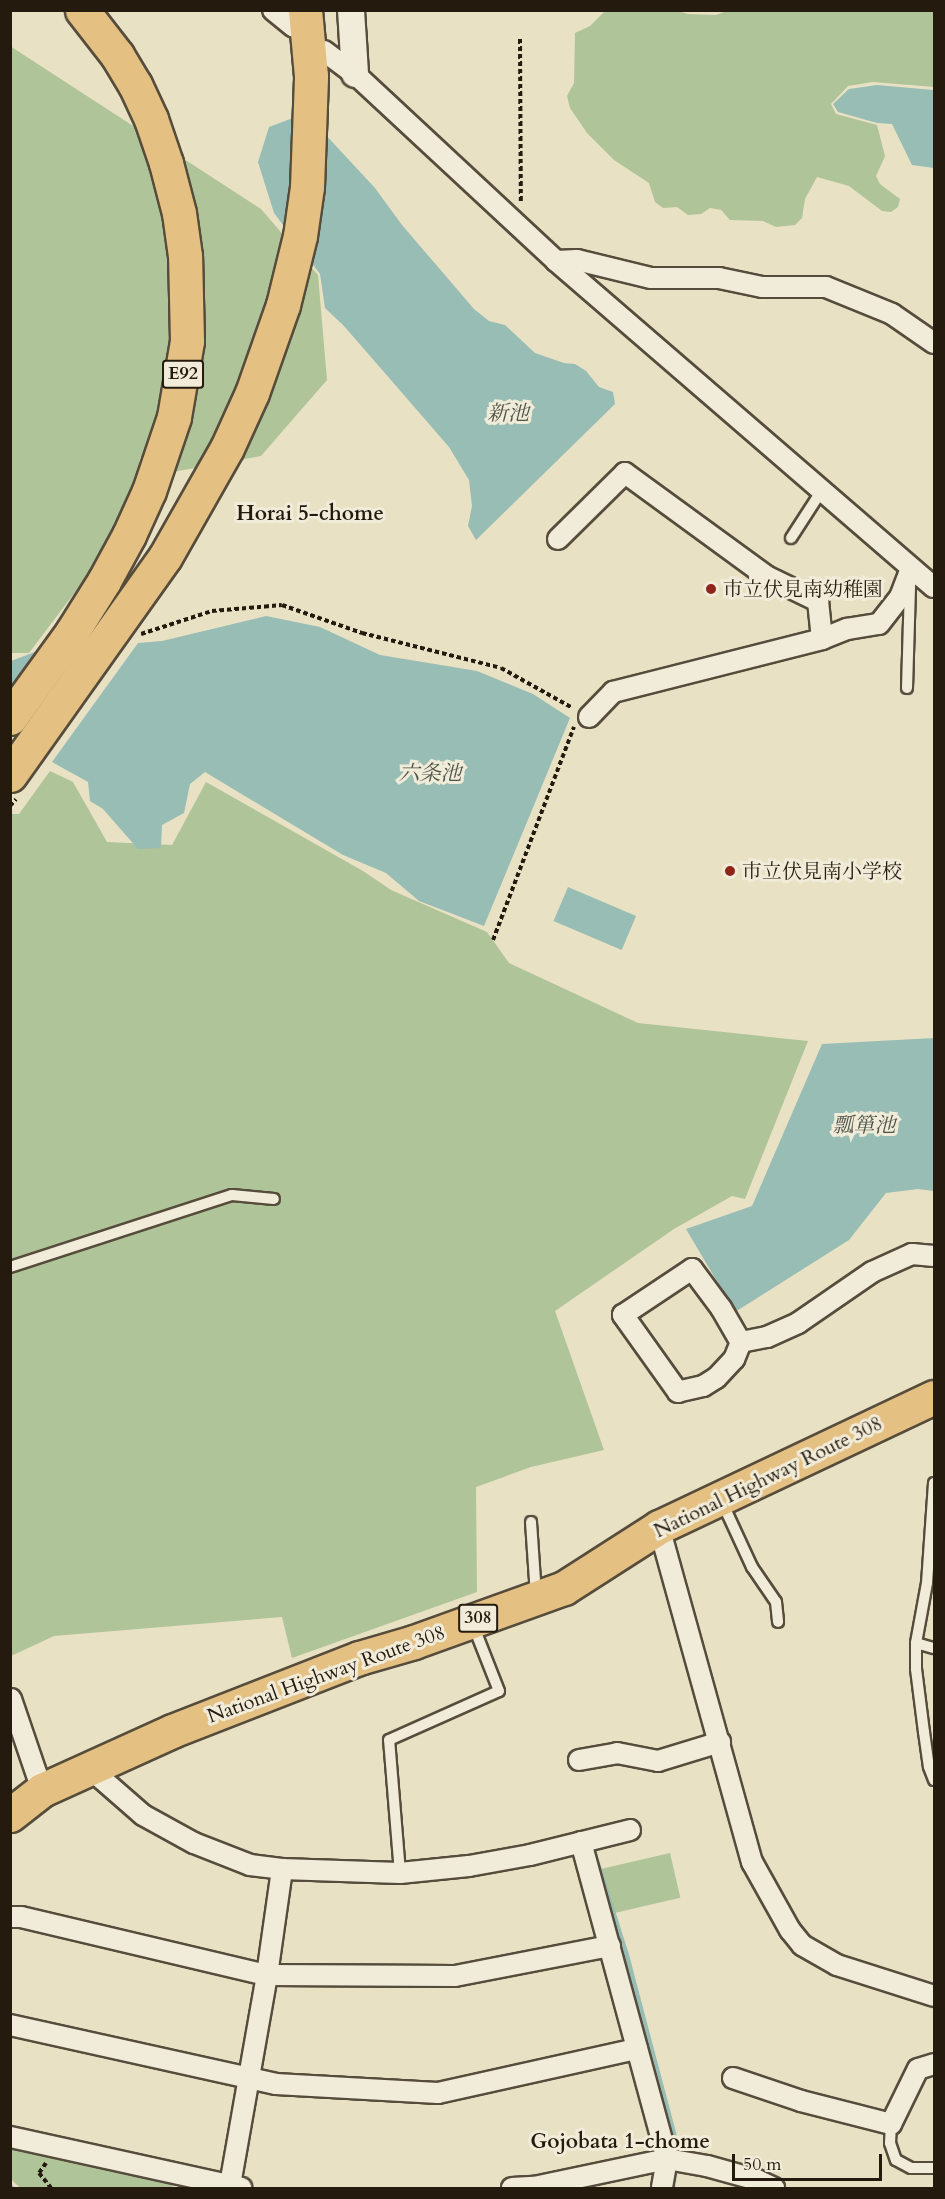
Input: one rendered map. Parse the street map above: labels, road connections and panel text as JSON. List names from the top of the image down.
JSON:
{
  "streets": {
    "highway": ["E92", "National Highway Route 308", "308"]
  },
  "districts": ["Horai 5-chome", "Gojobata 1-chome"],
  "water": ["新池", "六条池", "瓢箪池"],
  "places": ["市立伏見南幼稚園", "市立伏見南小学校"],
  "scale_bar": "50 m"
}
